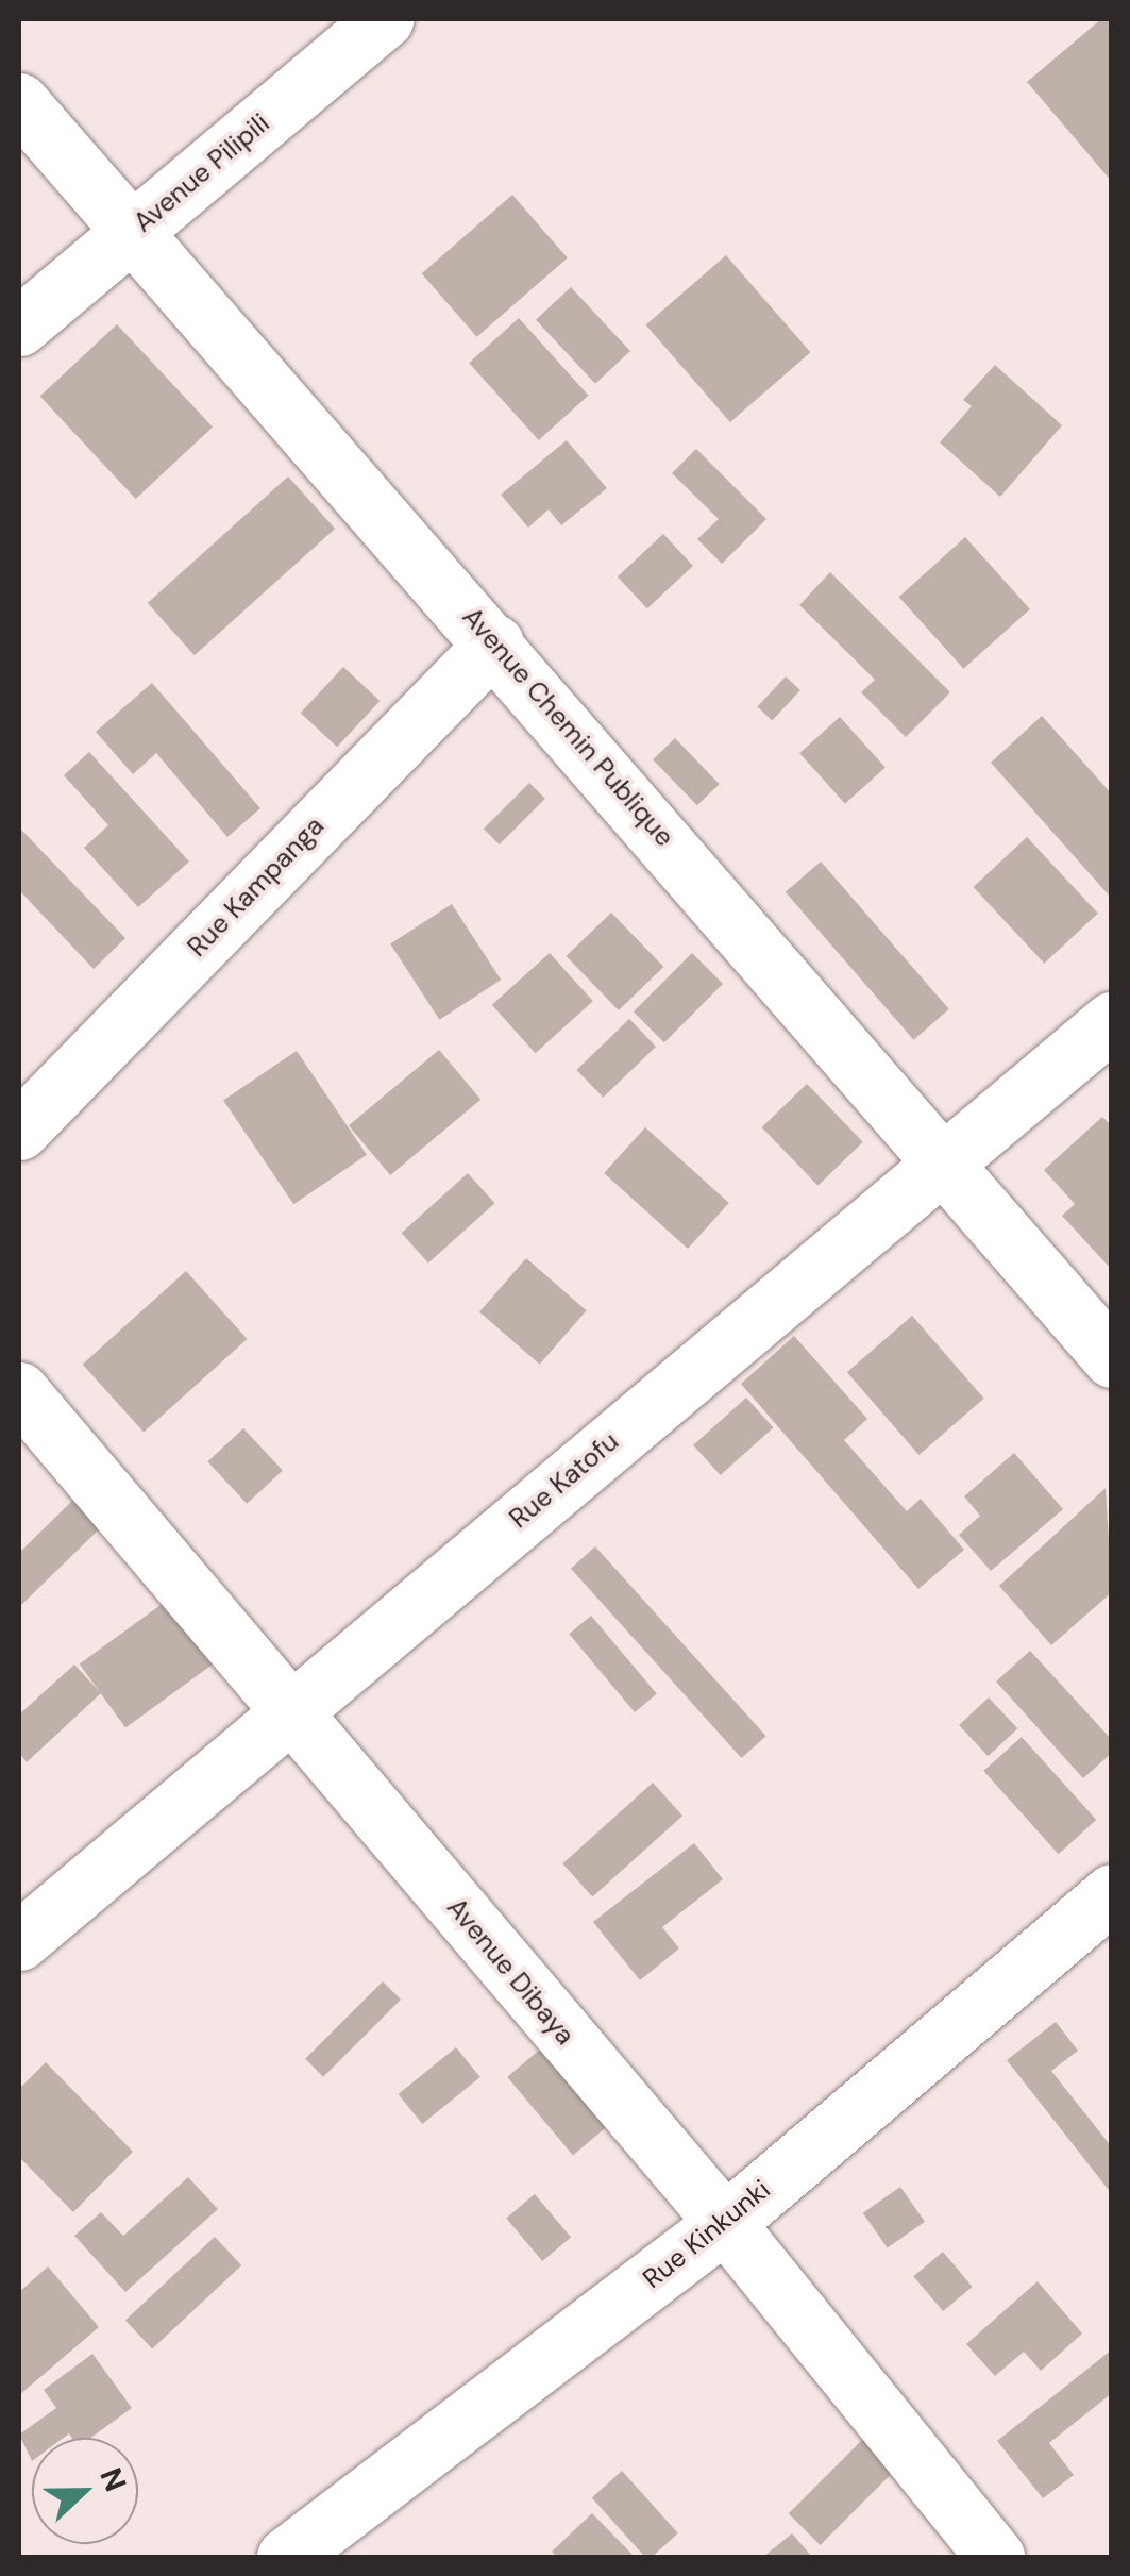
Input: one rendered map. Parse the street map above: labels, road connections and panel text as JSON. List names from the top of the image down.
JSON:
{
  "streets": {
    "street": [
      "Avenue Pilipili",
      "Avenue Chemin Publique",
      "Rue Kampanga",
      "Rue Katofu",
      "Avenue Dibaya",
      "Rue Kinkunki"
    ]
  },
  "crossings": [
    ["Avenue Pilipili", "Avenue Chemin Publique"],
    ["Avenue Chemin Publique", "Rue Kampanga"],
    ["Avenue Chemin Publique", "Rue Katofu"],
    ["Rue Katofu", "Avenue Dibaya"],
    ["Avenue Dibaya", "Rue Kinkunki"]
  ],
  "north": "right"
}
